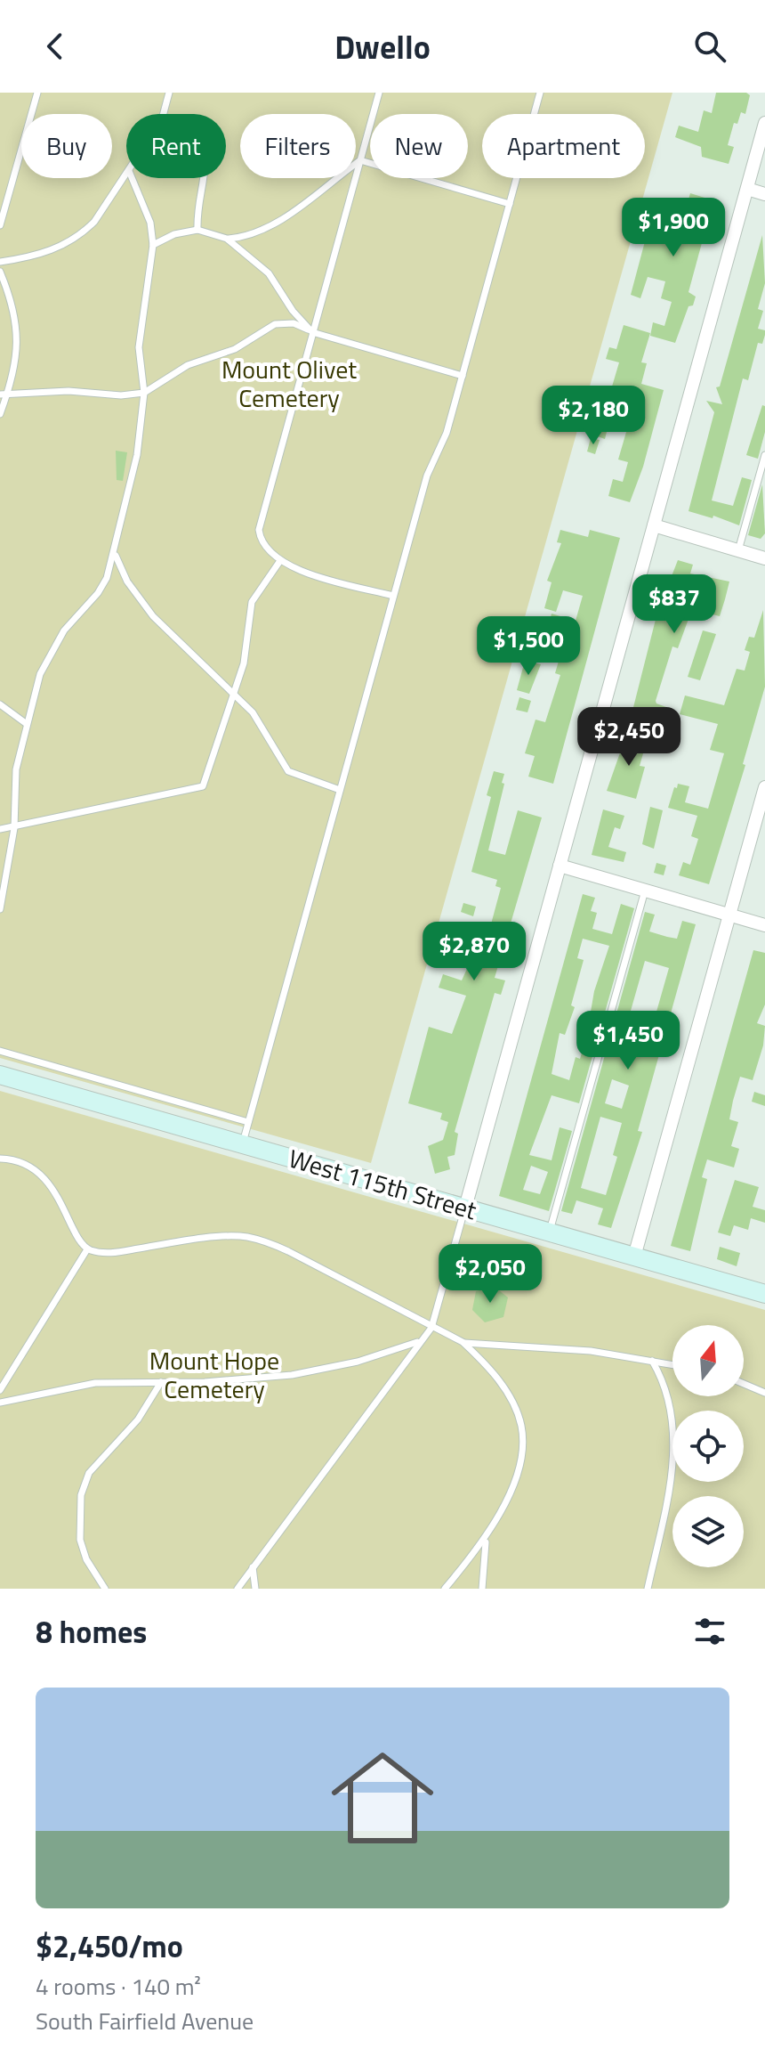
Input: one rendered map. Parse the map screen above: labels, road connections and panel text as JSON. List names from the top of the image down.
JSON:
{
  "streets": {
    "street": ["West 115th Street"]
  },
  "parks": ["Mount Olivet Cemetery", "Mount Hope Cemetery"],
  "north": "top",
  "page": {
    "header": "Dwello",
    "chip": [
      "Buy",
      "Rent",
      "Filters",
      "New",
      "Apartment"
    ],
    "price": [
      "$1,900",
      "$2,180",
      "$837",
      "$1,500",
      "$2,450",
      "$2,870",
      "$1,450",
      "$2,050"
    ],
    "heading": "8 homes",
    "list": [
      {
        "name": "$2,450/mo",
        "note": "4 rooms · 140 m² · South Fairfield Avenue"
      }
    ]
  }
}
